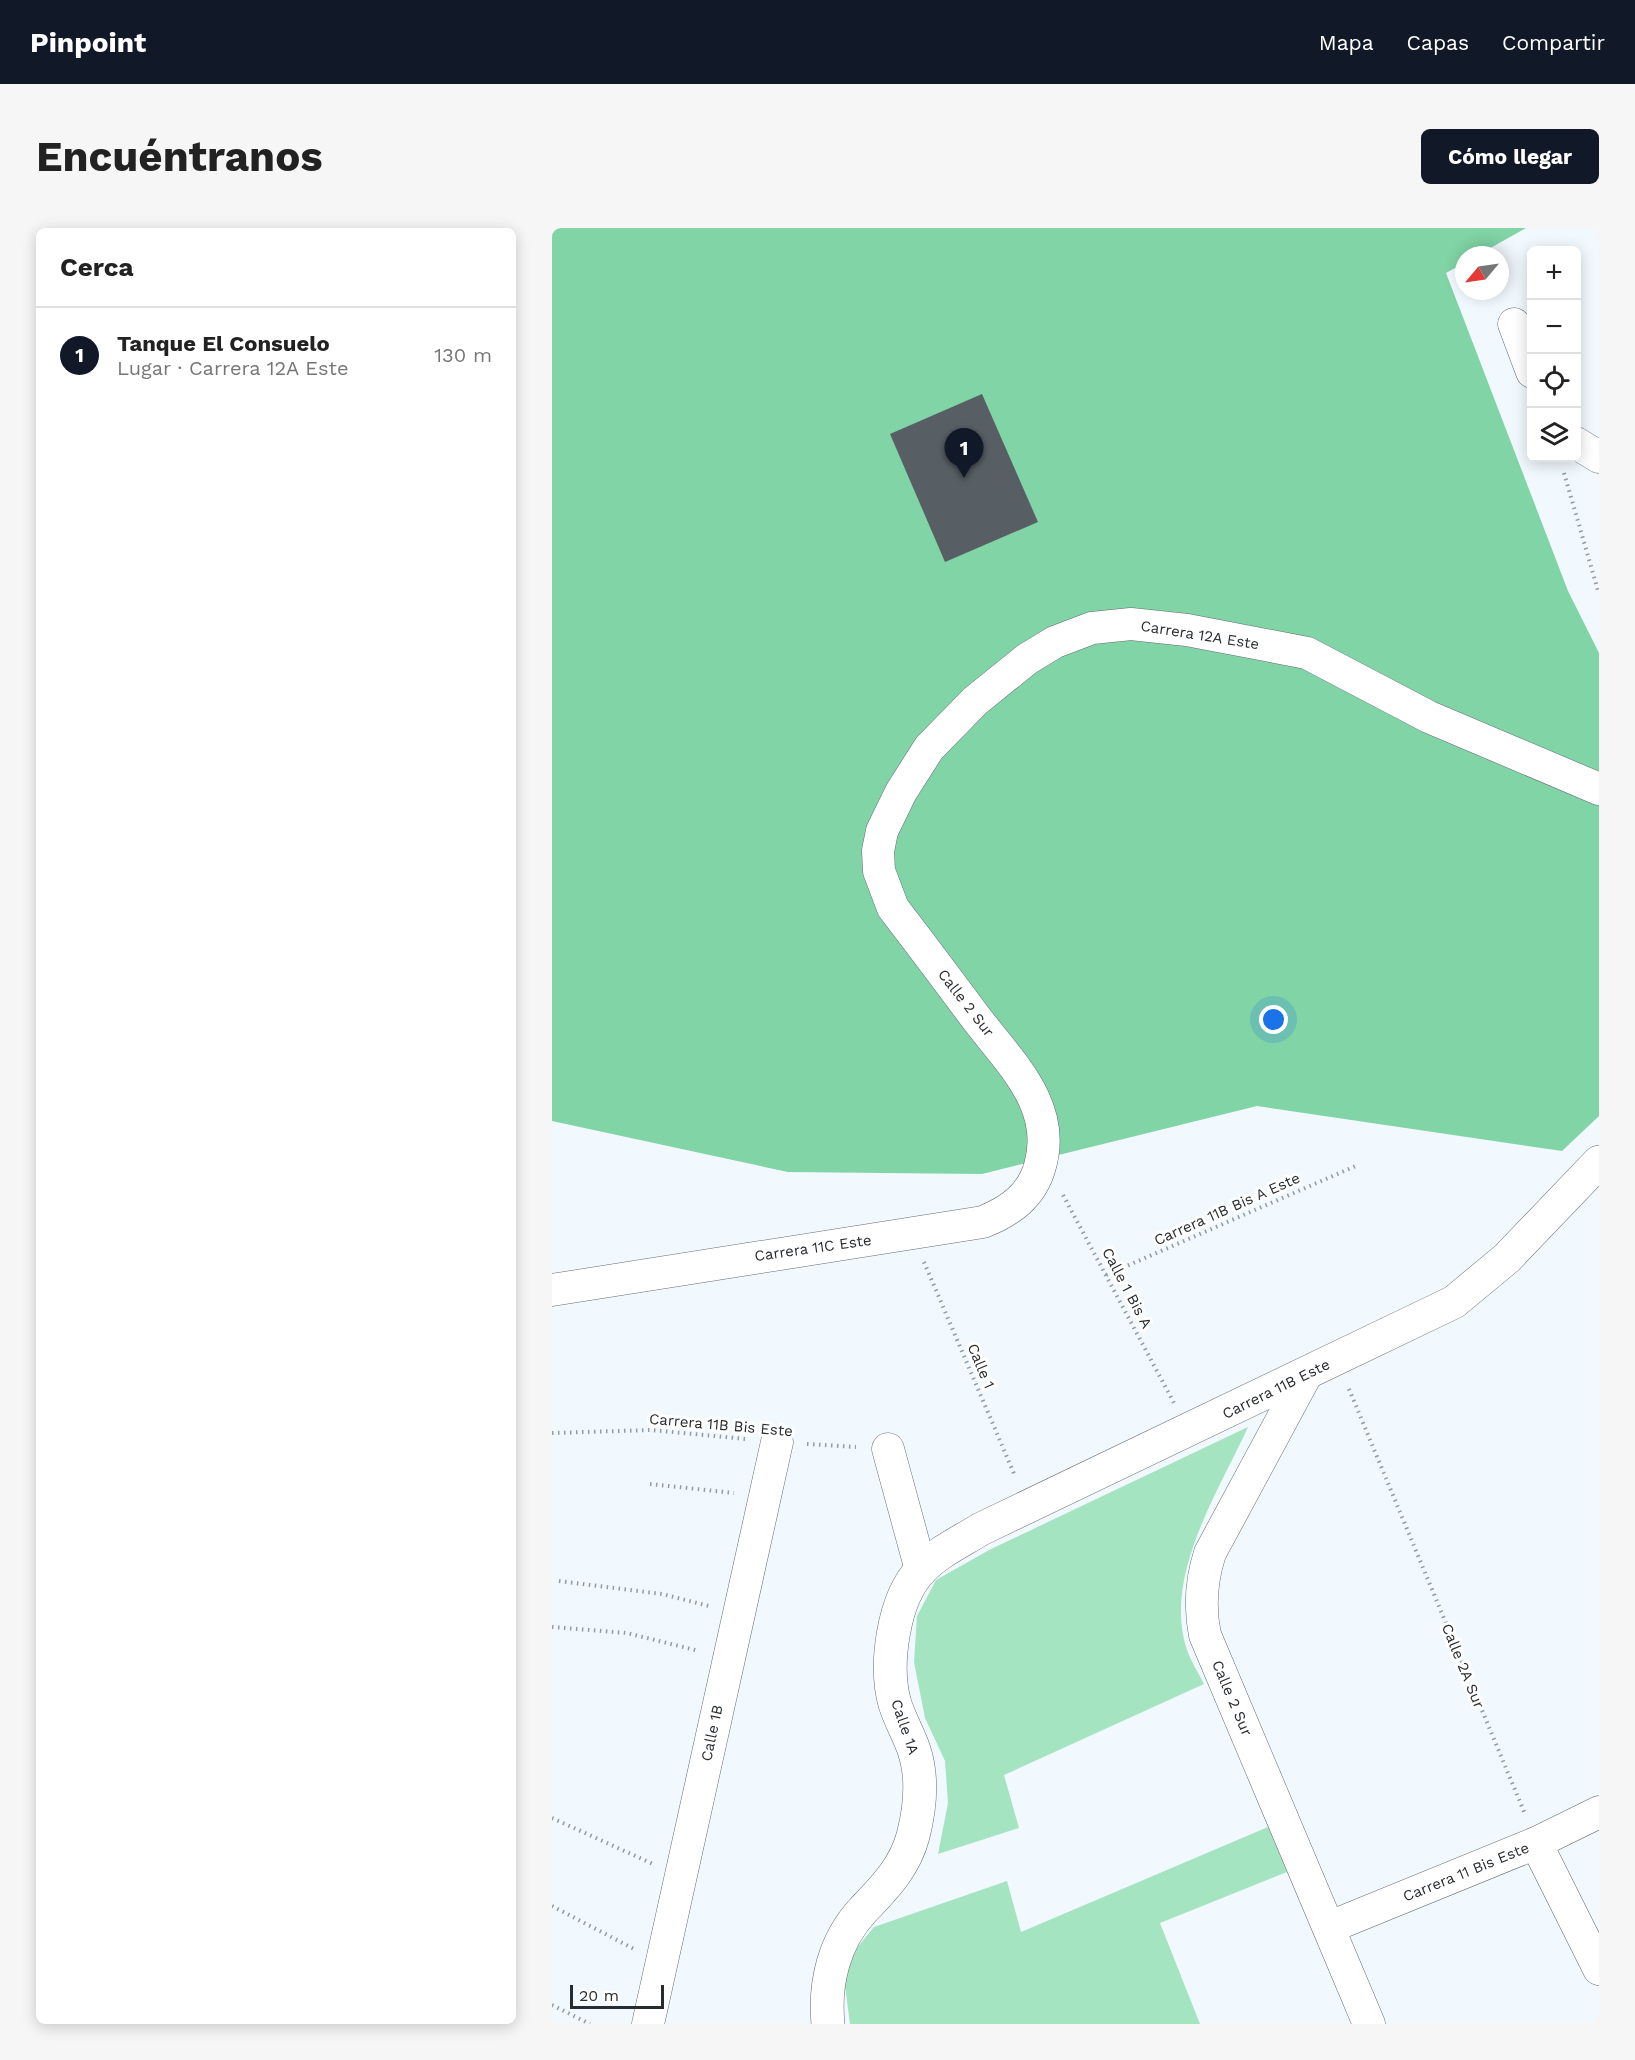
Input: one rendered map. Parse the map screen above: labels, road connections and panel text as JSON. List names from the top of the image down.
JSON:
{
  "streets": {
    "street": [
      "Carrera 12A Este",
      "Calle 2 Sur",
      "Carrera 11C Este",
      "Carrera 11B Este",
      "Calle 1A",
      "Calle 1B",
      "Carrera 11 Bis Este"
    ],
    "path": [
      "Carrera 11B Bis A Este",
      "Calle 1 Bis A",
      "Calle 1",
      "Carrera 11B Bis Este",
      "Calle 2A Sur"
    ]
  },
  "crossings": [
    ["Carrera 12A Este", "Calle 2 Sur"],
    ["Calle 2 Sur", "Carrera 11C Este"],
    ["Calle 2 Sur", "Calle 1 Bis A"],
    ["Calle 2 Sur", "Carrera 11B Este"],
    ["Calle 2 Sur", "Carrera 11 Bis Este"],
    ["Carrera 11B Bis A Este", "Calle 1 Bis A"],
    ["Carrera 11C Este", "Calle 1 Bis A"],
    ["Carrera 11C Este", "Calle 1"],
    ["Calle 1 Bis A", "Carrera 11B Este"],
    ["Calle 1", "Carrera 11B Este"],
    ["Carrera 11B Este", "Calle 2A Sur"],
    ["Carrera 11B Este", "Calle 1A"],
    ["Carrera 11B Bis Este", "Calle 1B"],
    ["Calle 2A Sur", "Carrera 11 Bis Este"]
  ],
  "scale_bar": "20 m",
  "north": "bottom left",
  "page": {
    "header": "Pinpoint",
    "nav": ["Mapa", "Capas", "Compartir"],
    "buttons": "Cómo llegar",
    "title": "Encuéntranos",
    "heading": "Cerca",
    "map_buttons": ["+", "−"],
    "list": [
      {
        "mark": "1",
        "name": "Tanque El Consuelo",
        "note": "Lugar · Carrera 12A Este",
        "value": "130 m"
      }
    ],
    "pins": "1",
    "scale": "20 m"
  }
}
